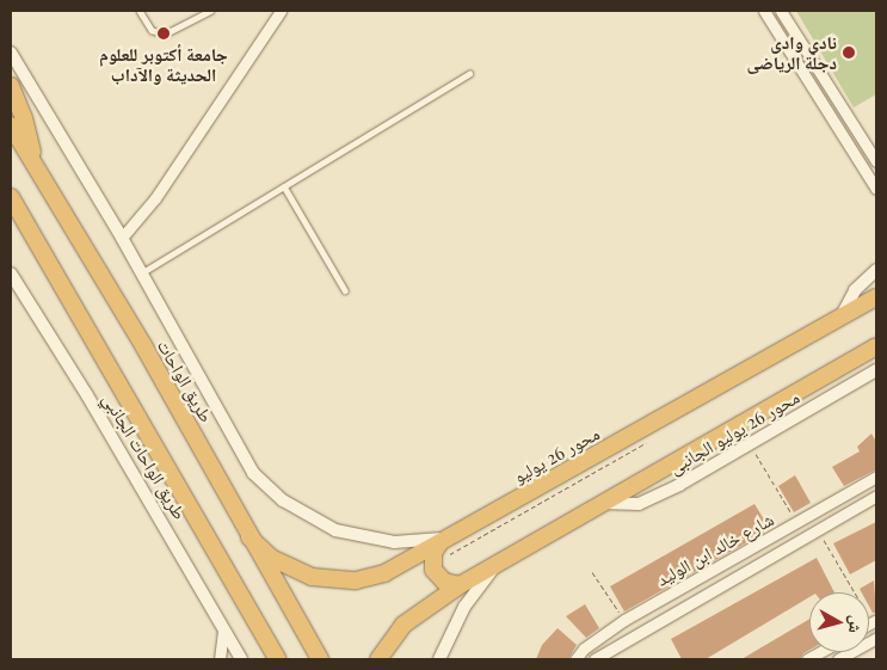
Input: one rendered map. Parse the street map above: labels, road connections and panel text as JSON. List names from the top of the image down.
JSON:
{
  "streets": {
    "highway": ["طريق الواحات", "محور 26 يوليو"],
    "street": ["محور 26 يوليو الجانبى", "طريق الواحات الجانبي", "شارع خالد ابن الوليد"]
  },
  "crossings": [
    ["طريق الواحات", "محور 26 يوليو"]
  ],
  "places": ["جامعة أكتوبر للعلوم الحديثة والآداب", "نادي وادى دجلة الرياضى"],
  "north": "right"
}
